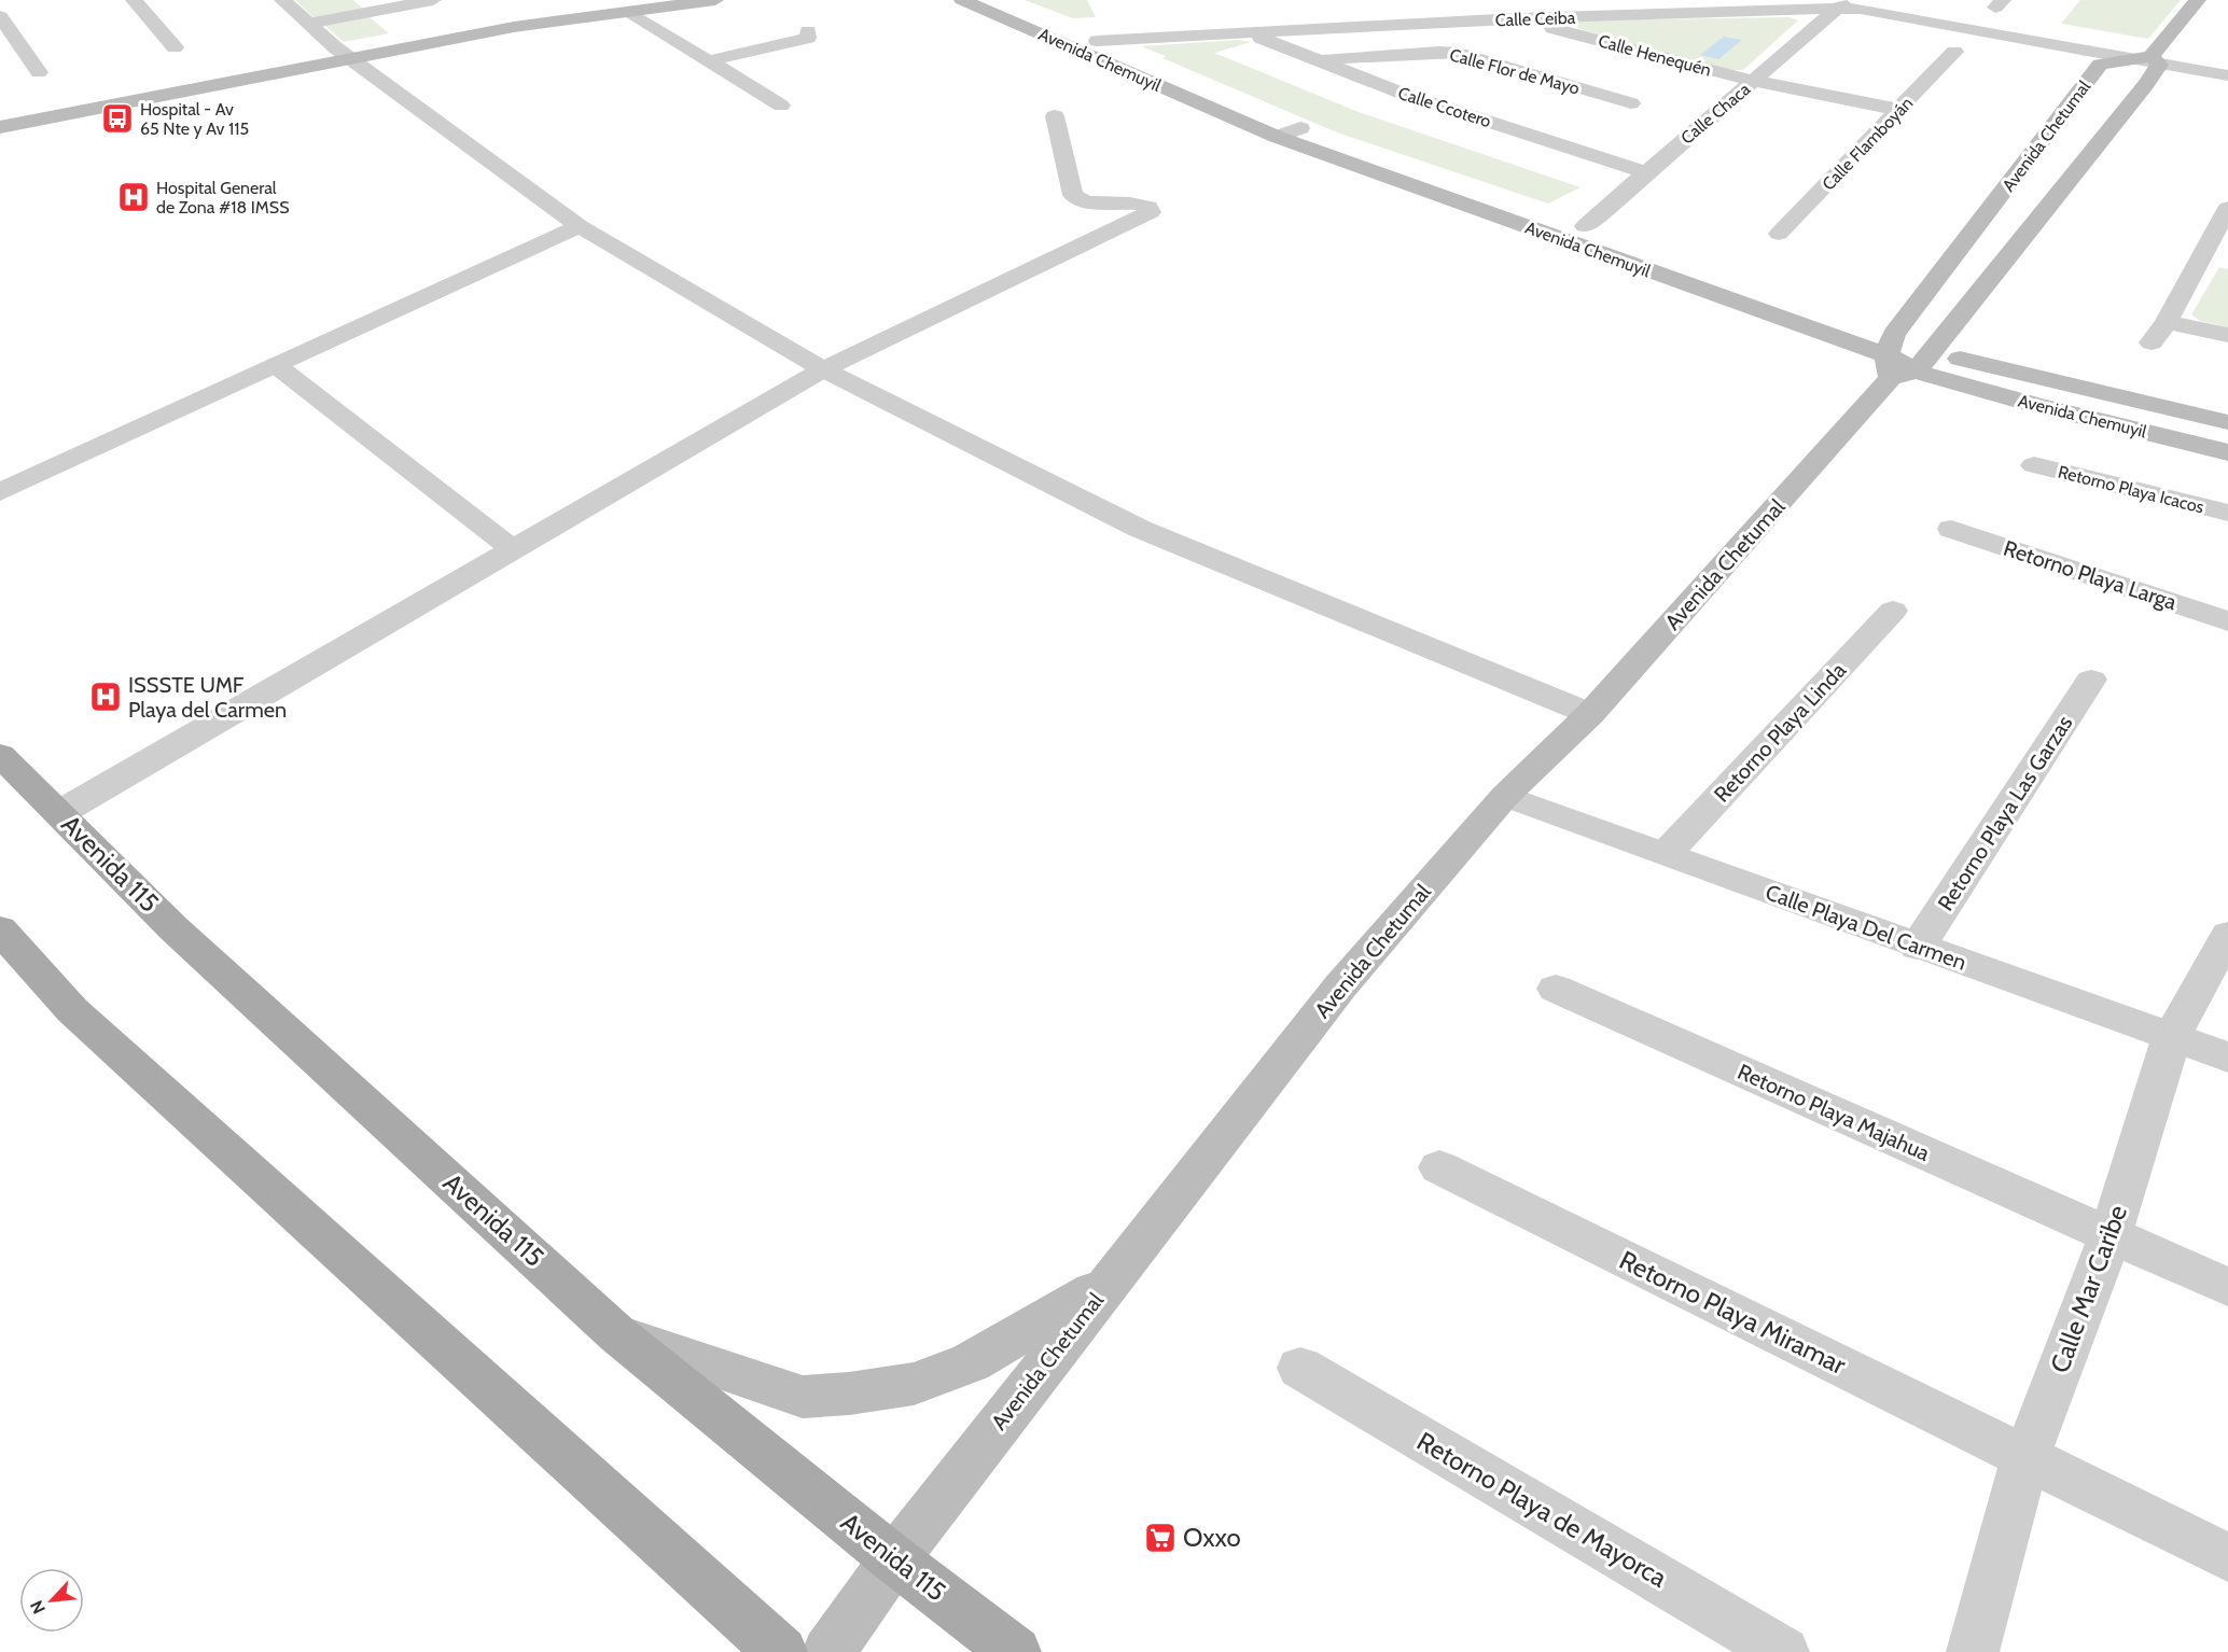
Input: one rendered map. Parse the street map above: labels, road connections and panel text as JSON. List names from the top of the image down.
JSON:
{
  "streets": {
    "main road": ["Avenida Chemuyil", "Avenida Chetumal", "Avenida 115"],
    "street": [
      "Calle Ceiba",
      "Calle Henequén",
      "Calle Flor de Mayo",
      "Calle Ccotero",
      "Calle Chaca",
      "Calle Flamboyán",
      "Retorno Playa Icacos",
      "Retorno Playa Larga",
      "Retorno Playa Linda",
      "Retorno Playa Las Garzas",
      "Calle Playa Del Carmen",
      "Retorno Playa Majahua",
      "Calle Mar Caribe",
      "Retorno Playa Miramar",
      "Retorno Playa de Mayorca"
    ]
  },
  "crossings": [
    ["Calle Ceiba", "Calle Henequén"],
    ["Calle Ceiba", "Avenida Chemuyil"],
    ["Calle Ceiba", "Calle Ccotero"],
    ["Calle Ceiba", "Calle Chaca"],
    ["Calle Ceiba", "Avenida Chetumal"],
    ["Calle Henequén", "Calle Chaca"],
    ["Calle Henequén", "Calle Flamboyán"],
    ["Avenida Chemuyil", "Calle Chaca"],
    ["Avenida Chemuyil", "Avenida Chetumal"],
    ["Calle Flor de Mayo", "Calle Ccotero"],
    ["Calle Ccotero", "Calle Chaca"],
    ["Avenida Chetumal", "Avenida 115"],
    ["Avenida Chetumal", "Calle Playa Del Carmen"],
    ["Retorno Playa Linda", "Calle Playa Del Carmen"],
    ["Retorno Playa Las Garzas", "Calle Playa Del Carmen"],
    ["Calle Playa Del Carmen", "Calle Mar Caribe"],
    ["Retorno Playa Majahua", "Calle Mar Caribe"],
    ["Calle Mar Caribe", "Retorno Playa Miramar"]
  ],
  "places": {
    "bus stop": ["Hospital - Av 65 Nte y Av 115"],
    "hospital": ["Hospital General de Zona #18 IMSS", "ISSSTE UMF Playa del Carmen"],
    "supermarket": ["Oxxo"]
  },
  "north": "bottom left"
}
